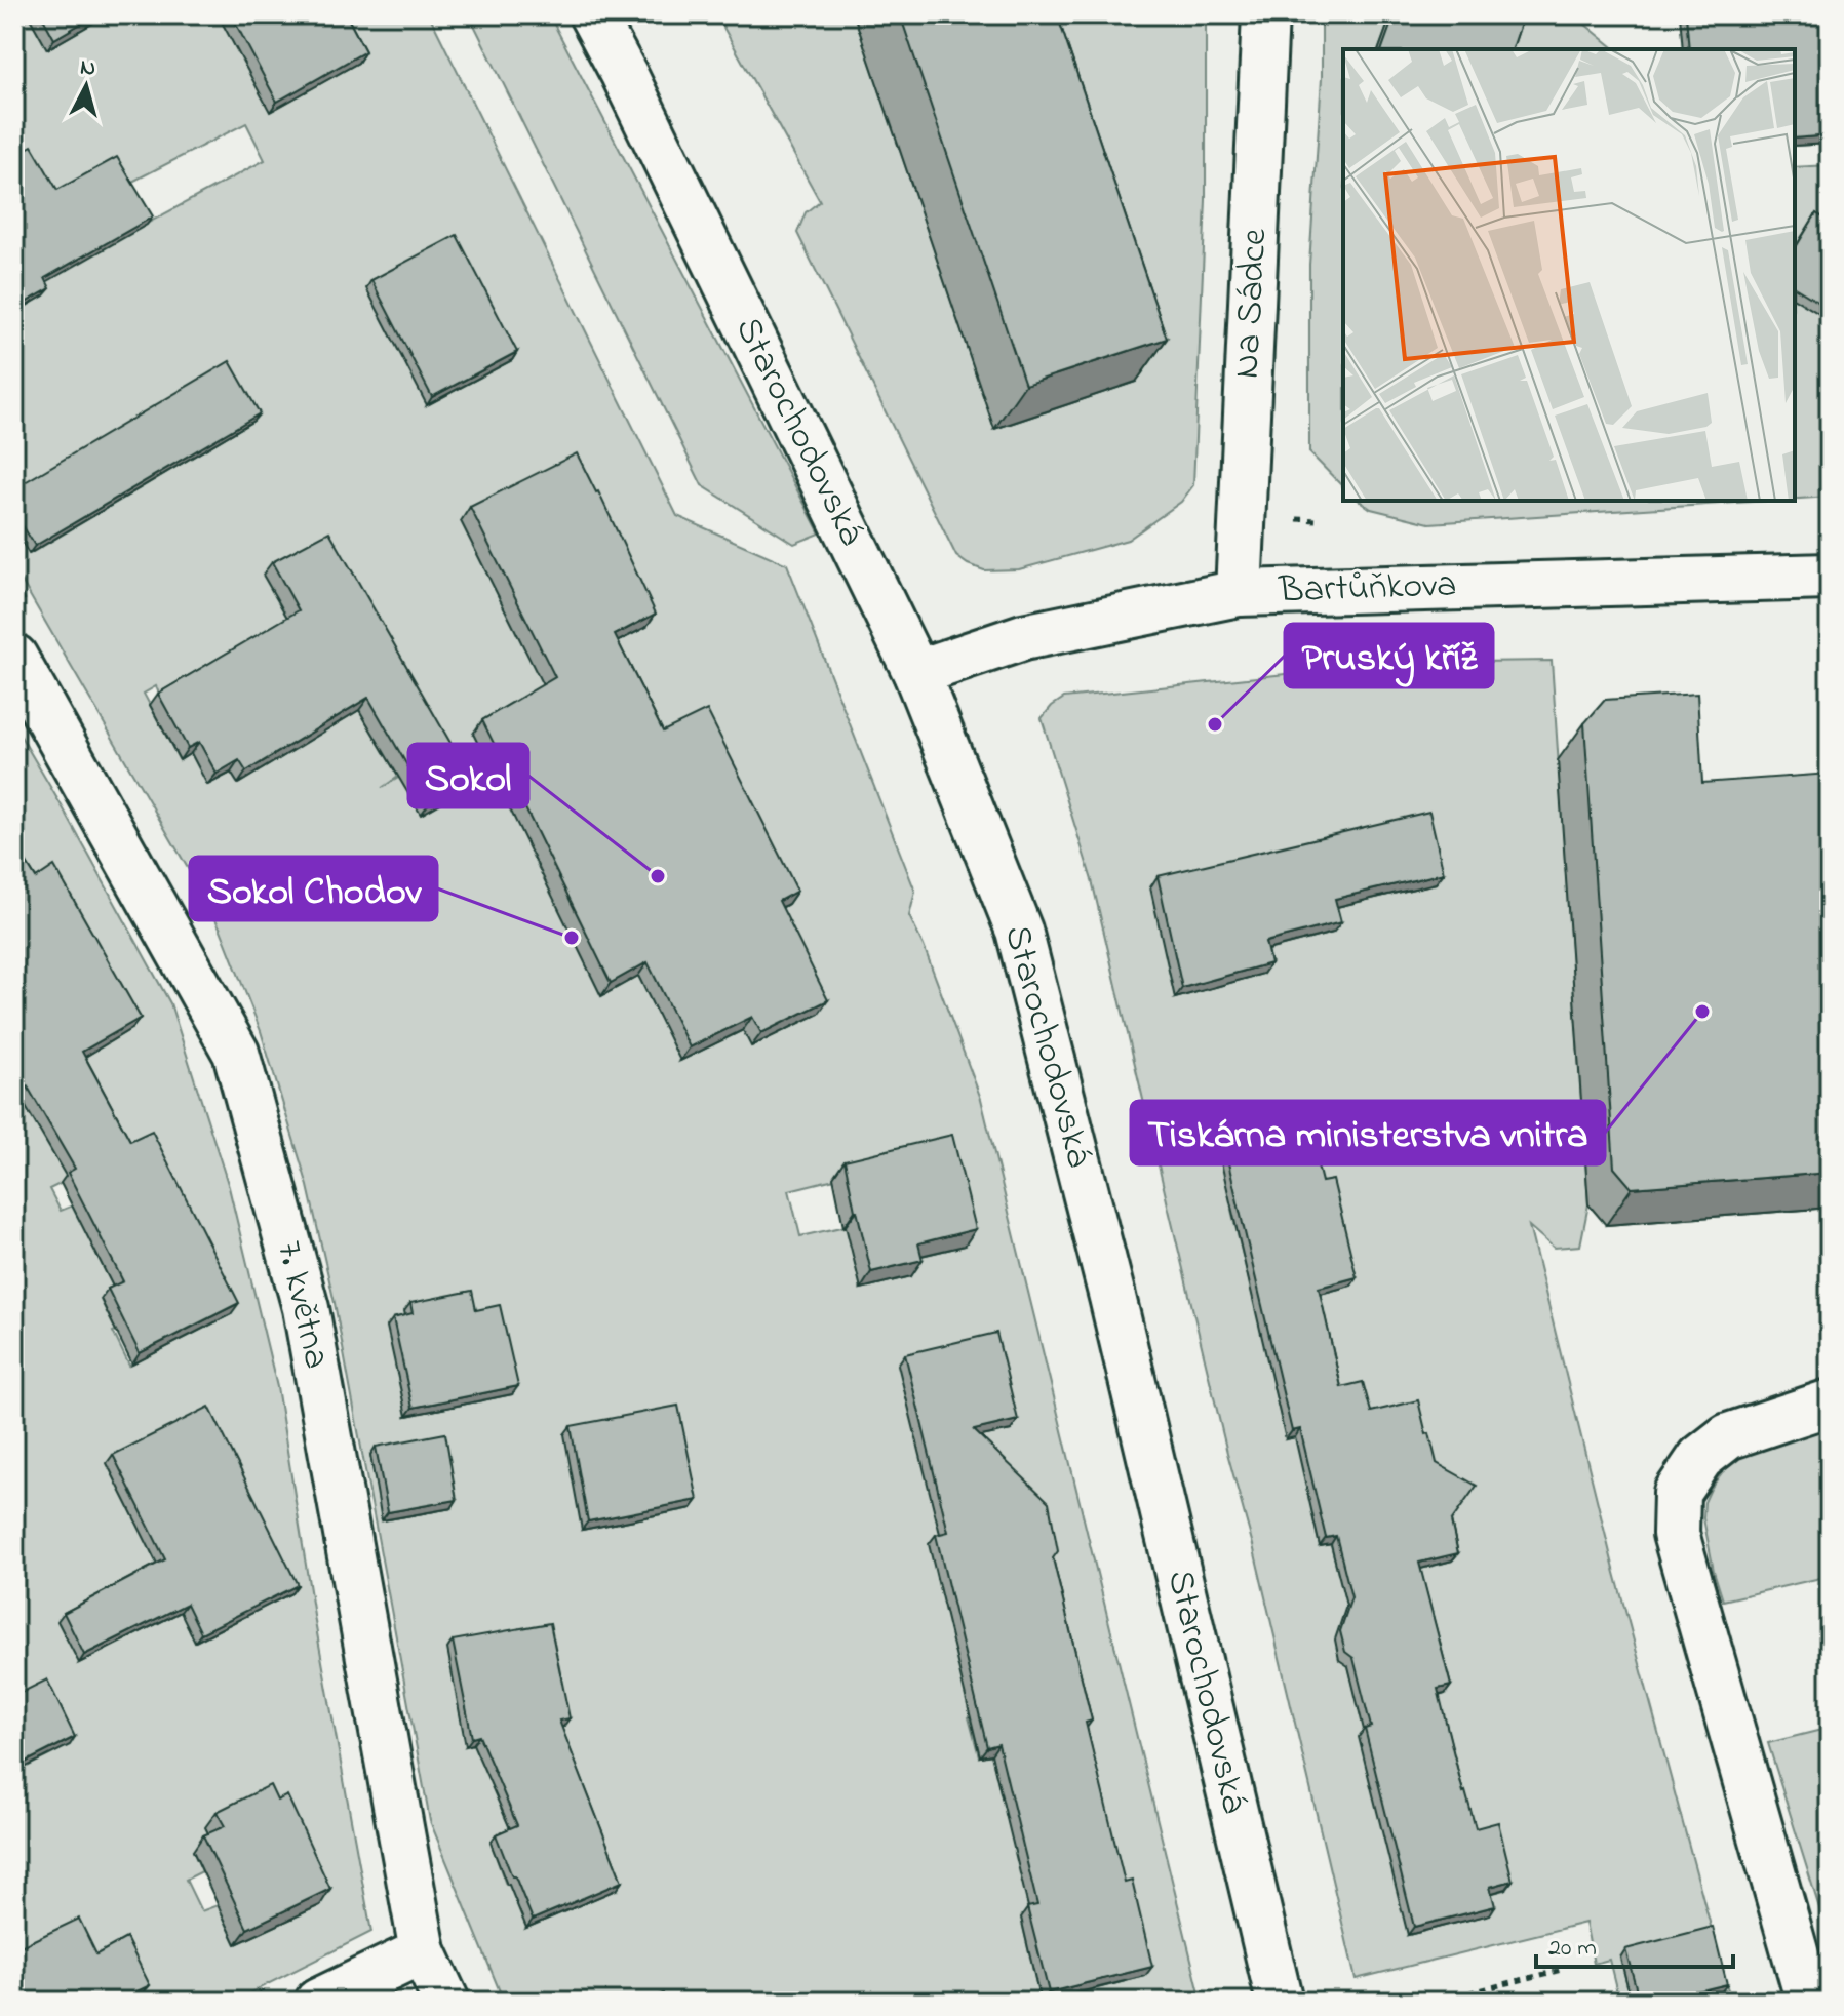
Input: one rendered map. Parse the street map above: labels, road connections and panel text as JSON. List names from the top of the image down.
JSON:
{
  "streets": {
    "street": [
      "Na Sádce",
      "Starochodovská",
      "Bartůňkova",
      "7. května"
    ]
  },
  "crossings": [
    ["Na Sádce", "Bartůňkova"],
    ["Starochodovská", "Bartůňkova"]
  ],
  "places": [
    "Pruský kříž",
    "Sokol",
    "Sokol Chodov",
    "Tiskárna ministerstva vnitra"
  ],
  "scale_bar": "20 m",
  "north": "top"
}
